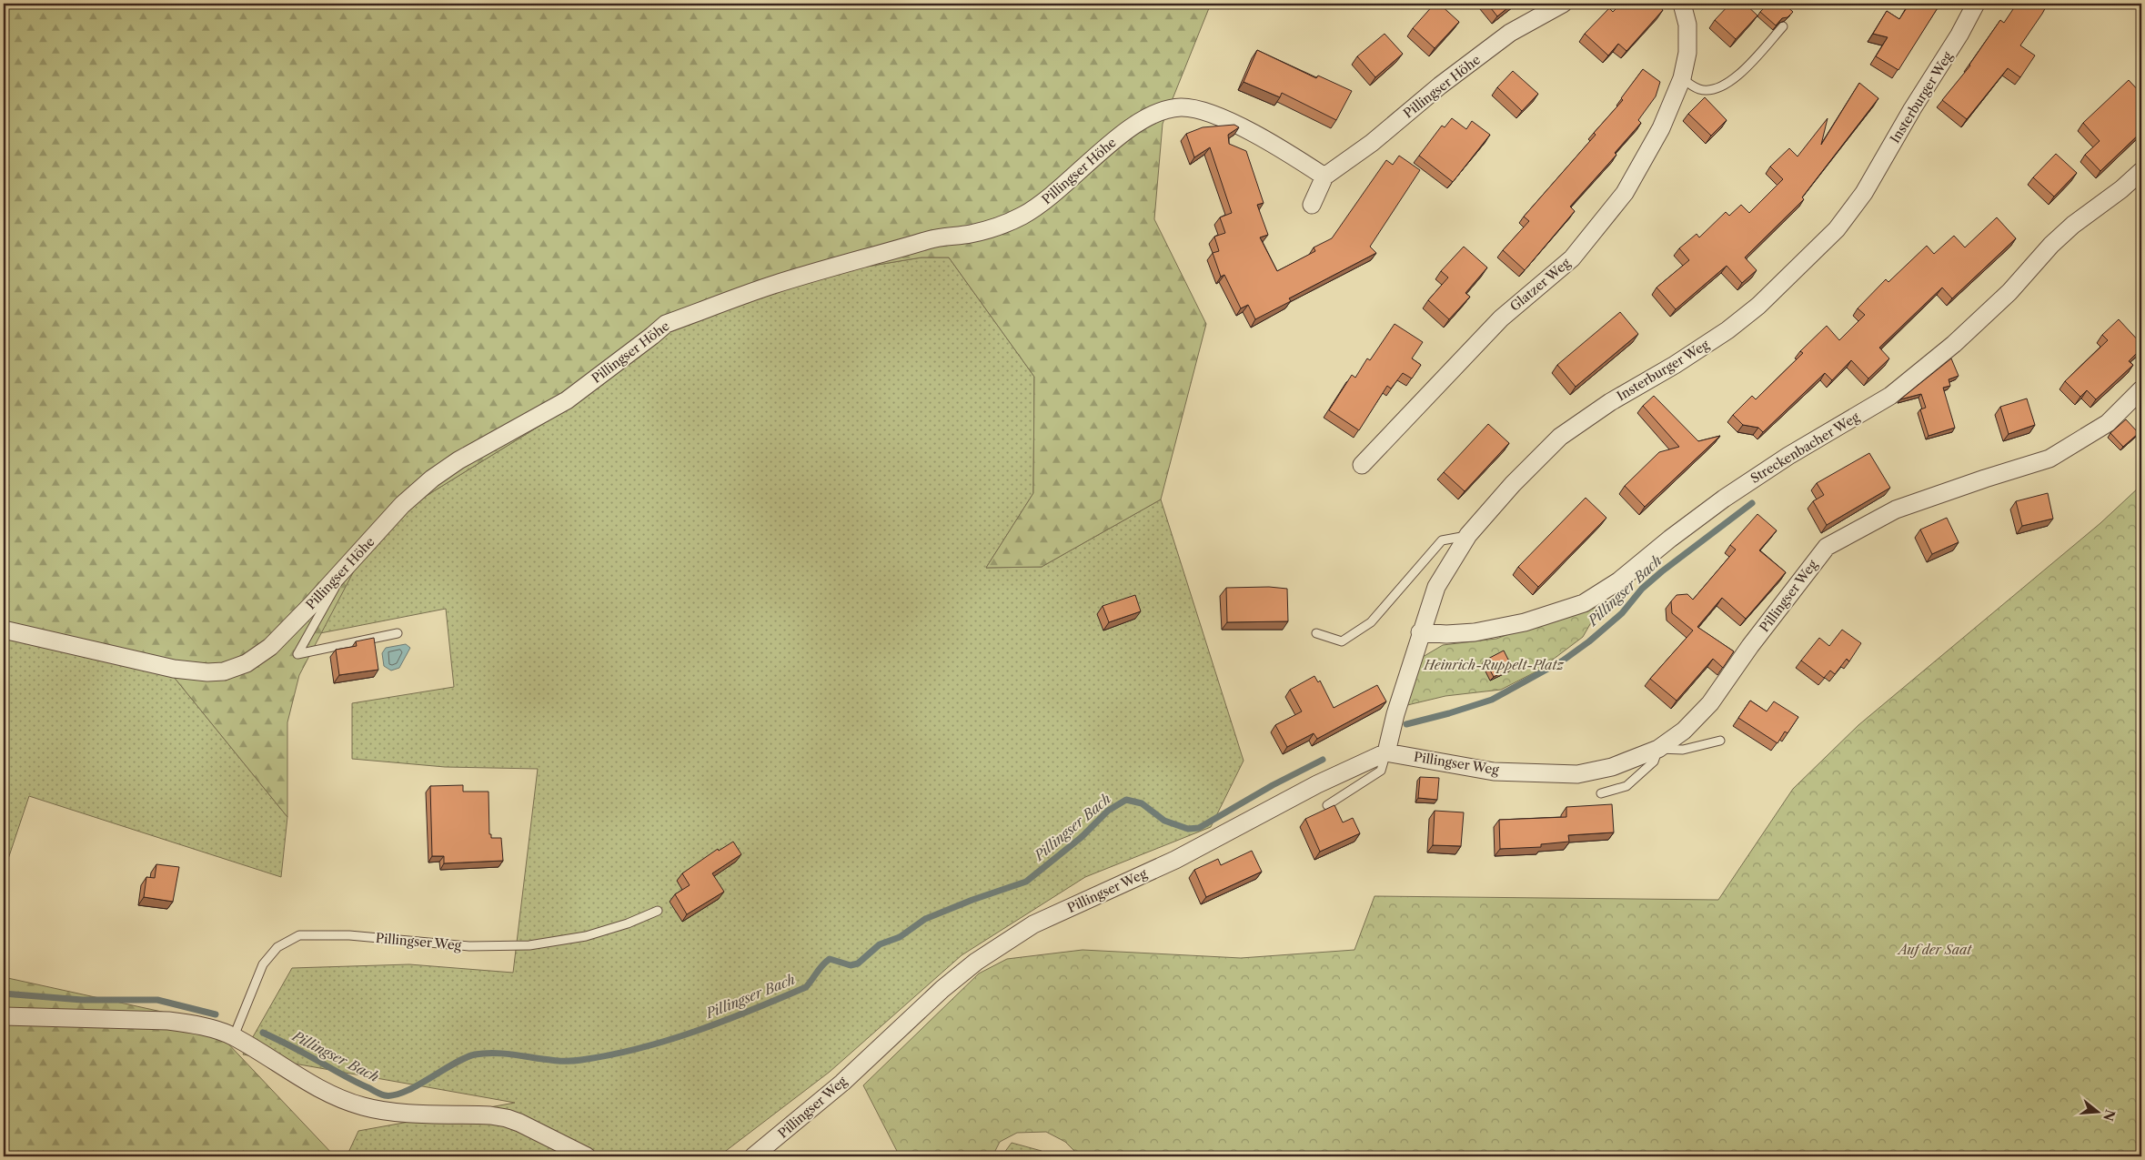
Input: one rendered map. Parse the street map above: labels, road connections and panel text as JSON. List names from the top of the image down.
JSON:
{
  "streets": {
    "street": [
      "Pillingser Höhe",
      "Insterburger Weg",
      "Glatzer Weg",
      "Streckenbacher Weg",
      "Pillingser Weg"
    ]
  },
  "crossings": [
    ["Insterburger Weg", "Streckenbacher Weg"],
    ["Insterburger Weg", "Pillingser Weg"]
  ],
  "water": ["Pillingser Bach"],
  "parks": ["Heinrich-Ruppelt-Platz", "Auf der Saat"],
  "north": "right"
}
